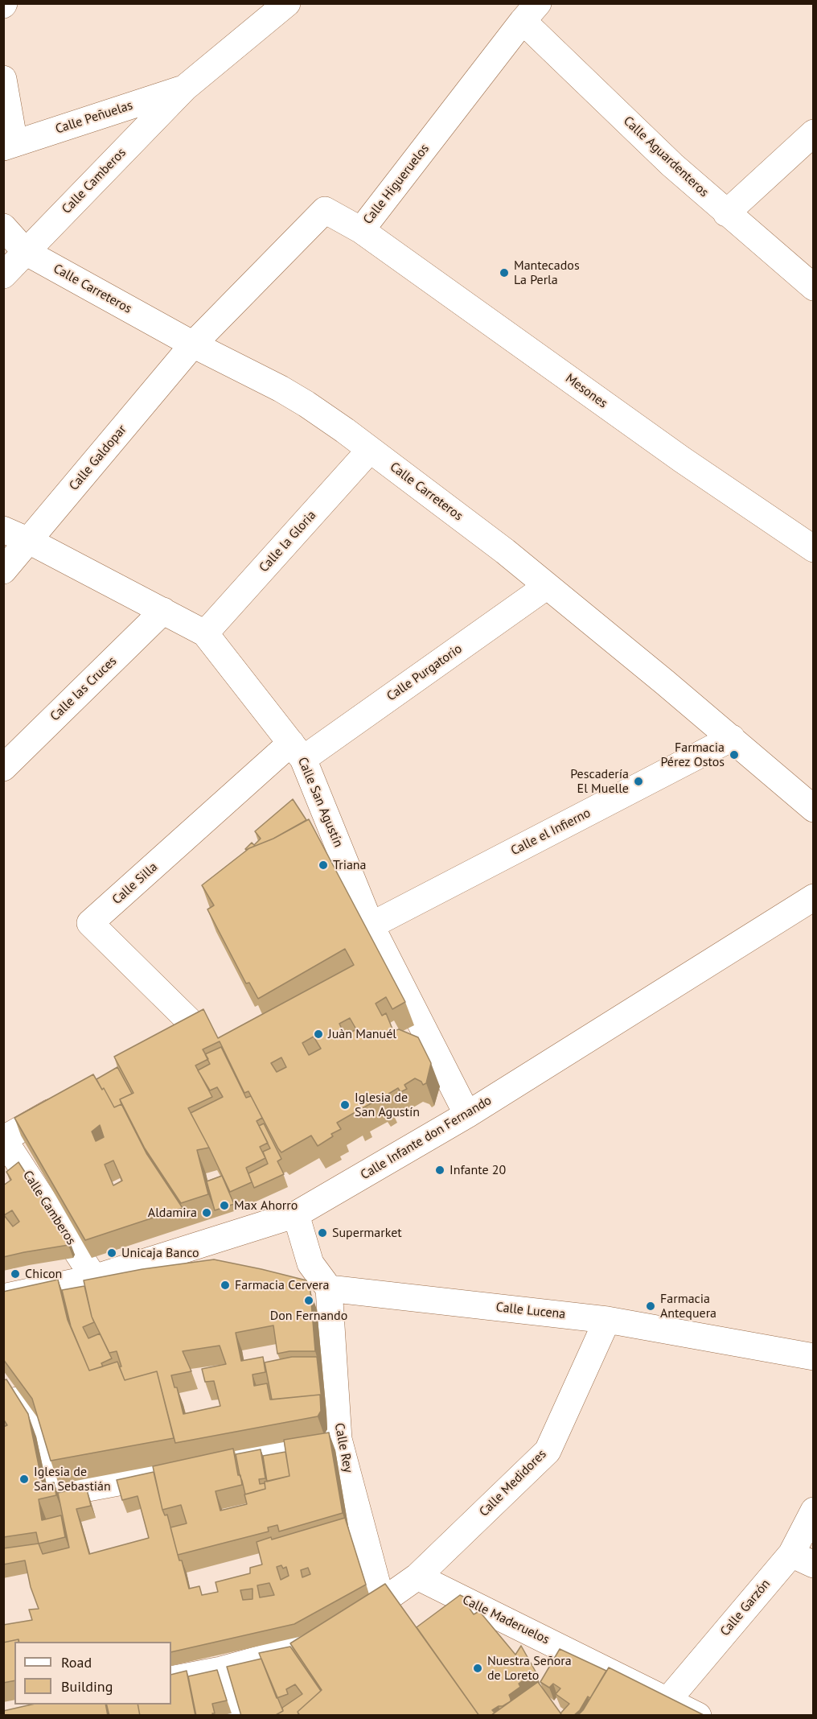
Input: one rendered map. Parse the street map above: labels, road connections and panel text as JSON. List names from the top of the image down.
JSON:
{
  "streets": {
    "street": [
      "Calle Peñuelas",
      "Calle Aguardenteros",
      "Calle Camberos",
      "Calle Higueruelos",
      "Calle Carreteros",
      "Mesones",
      "Calle Galdopar",
      "Calle la Gloria",
      "Calle Purgatorio",
      "Calle las Cruces",
      "Calle San Agustín",
      "Calle el Infierno",
      "Calle Silla",
      "Calle Infante don Fernando",
      "Calle Lucena",
      "Calle Rey",
      "Calle Medidores",
      "Calle Garzón",
      "Calle Maderuelos"
    ]
  },
  "crossings": [
    ["Calle Peñuelas", "Calle Camberos"],
    ["Calle Aguardenteros", "Calle Higueruelos"],
    ["Calle Camberos", "Calle Carreteros"],
    ["Calle Camberos", "Calle Infante don Fernando"],
    ["Calle Higueruelos", "Calle Carreteros"],
    ["Calle Higueruelos", "Mesones"],
    ["Calle Higueruelos", "Calle Galdopar"],
    ["Calle Carreteros", "Calle Galdopar"],
    ["Calle Carreteros", "Calle la Gloria"],
    ["Calle Carreteros", "Calle Purgatorio"],
    ["Calle Carreteros", "Calle el Infierno"],
    ["Calle Galdopar", "Calle San Agustín"],
    ["Calle la Gloria", "Calle San Agustín"],
    ["Calle Purgatorio", "Calle San Agustín"],
    ["Calle Purgatorio", "Calle Silla"],
    ["Calle las Cruces", "Calle San Agustín"],
    ["Calle San Agustín", "Calle el Infierno"],
    ["Calle San Agustín", "Calle Silla"],
    ["Calle San Agustín", "Calle Infante don Fernando"],
    ["Calle Lucena", "Calle Rey"],
    ["Calle Lucena", "Calle Medidores"],
    ["Calle Rey", "Calle Medidores"],
    ["Calle Medidores", "Calle Maderuelos"],
    ["Calle Garzón", "Calle Maderuelos"]
  ],
  "places": [
    "Mantecados La Perla",
    "Farmacia Pérez Ostos",
    "Pescadería El Muelle",
    "Triana",
    "Juàn Manuél",
    "Iglesia de San Agustín",
    "Infante 20",
    "Max Ahorro",
    "Aldamira",
    "Supermarket",
    "Unicaja Banco",
    "Chicon",
    "Farmacia Cervera",
    "Don Fernando",
    "Farmacia Antequera",
    "Iglesia de San Sebastián",
    "Nuestra Señora de Loreto"
  ],
  "legend": ["Road", "Building"]
}
